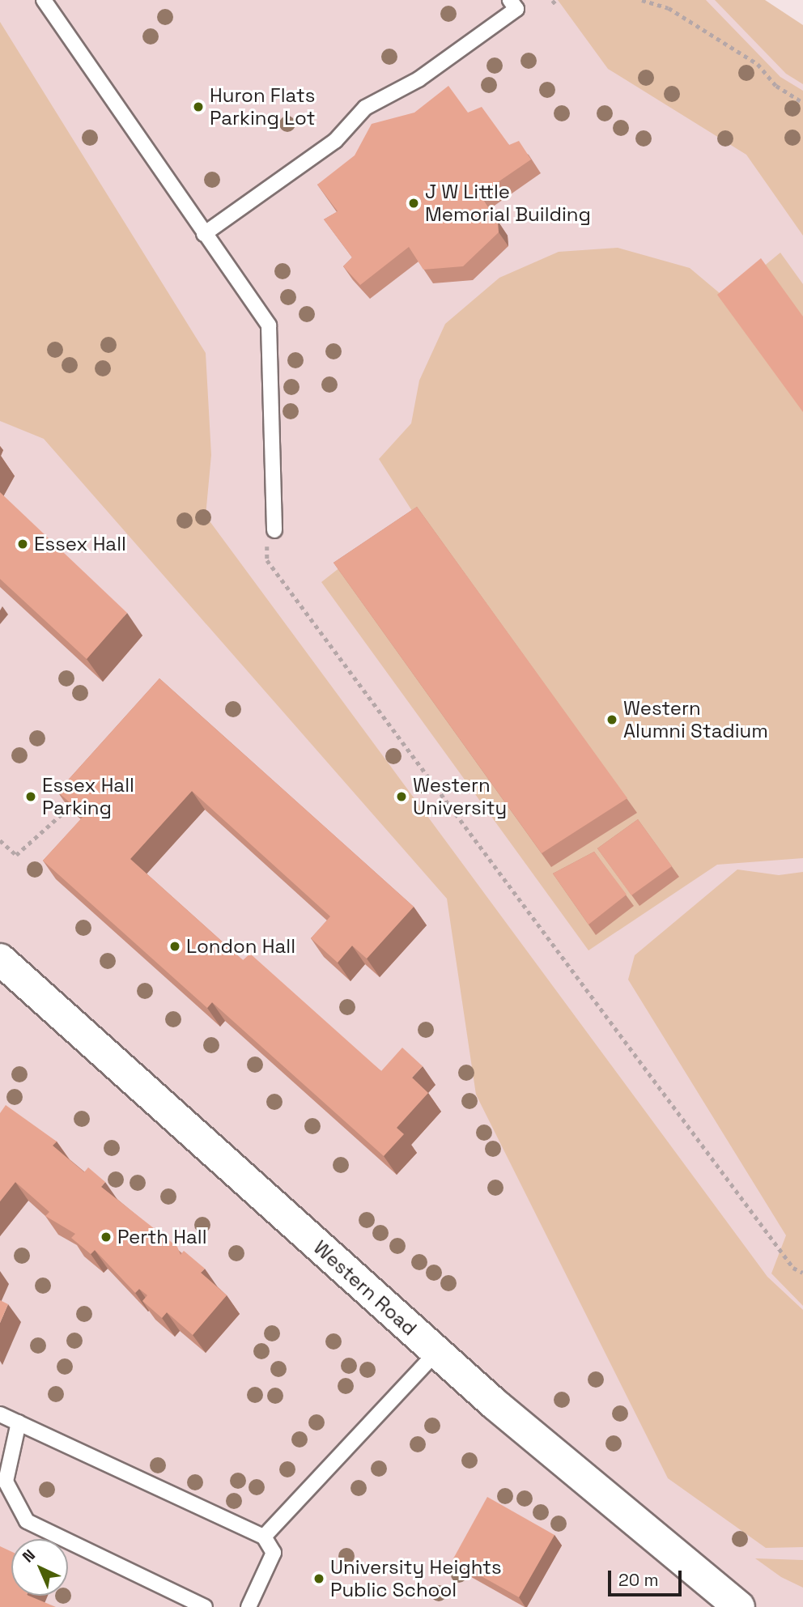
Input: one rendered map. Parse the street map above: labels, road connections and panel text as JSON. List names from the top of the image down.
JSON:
{
  "streets": {
    "main road": ["Western Road"]
  },
  "places": [
    "Huron Flats Parking Lot",
    "J W Little Memorial Building",
    "Essex Hall",
    "Western Alumni Stadium",
    "Essex Hall Parking",
    "Western University",
    "London Hall",
    "Perth Hall",
    "University Heights Public School"
  ],
  "scale_bar": "20 m",
  "north": "top left"
}
